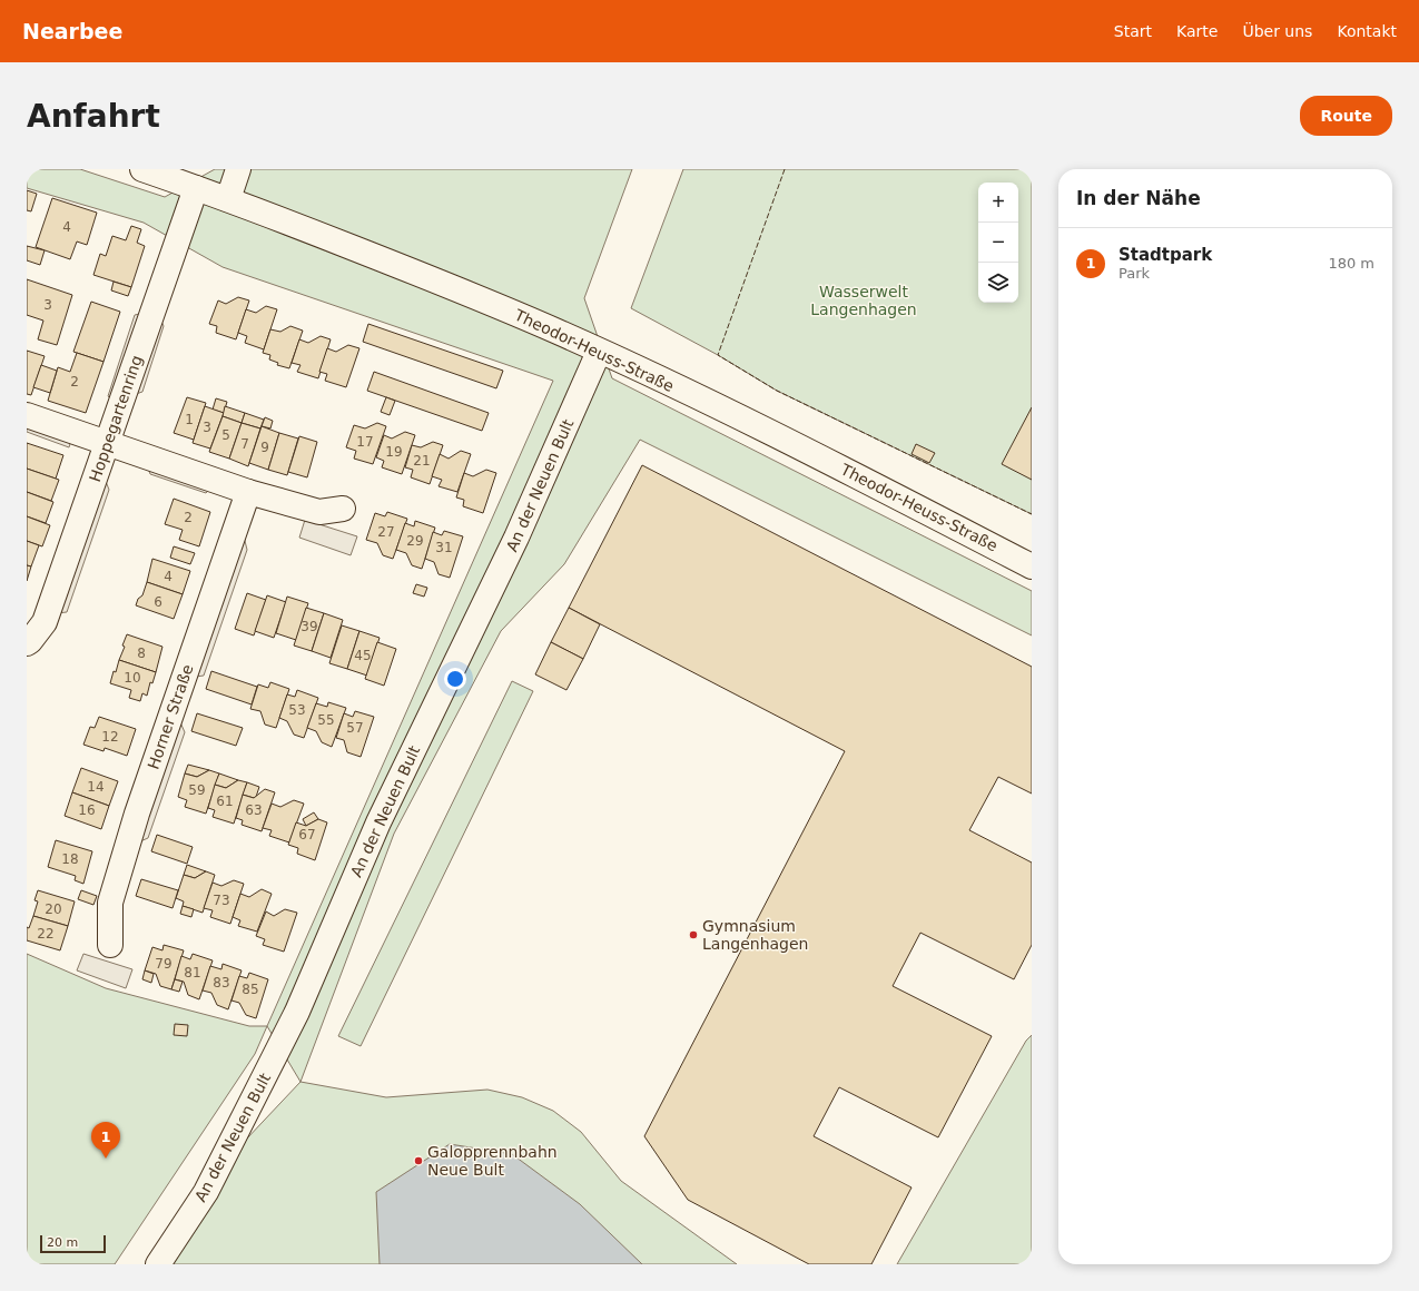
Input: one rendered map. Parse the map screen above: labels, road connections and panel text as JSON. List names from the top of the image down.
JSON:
{
  "streets": {
    "street": [
      "Theodor-Heuss-Straße",
      "Hoppegartenring",
      "An der Neuen Bult",
      "Horner Straße"
    ]
  },
  "crossings": [
    ["Theodor-Heuss-Straße", "Hoppegartenring"],
    ["Theodor-Heuss-Straße", "An der Neuen Bult"]
  ],
  "parks": ["Wasserwelt Langenhagen"],
  "places": ["Gymnasium Langenhagen", "Galopprennbahn Neue Bult"],
  "house_numbers": [
    "4",
    "3",
    "2",
    "1",
    "3",
    "5",
    "17",
    "7",
    "9",
    "19",
    "21",
    "2",
    "27",
    "29",
    "31",
    "4",
    "6",
    "39",
    "8",
    "45",
    "10",
    "53",
    "55",
    "57",
    "12",
    "14",
    "59",
    "61",
    "16",
    "63",
    "67",
    "18",
    "73",
    "20",
    "22",
    "79",
    "81",
    "83",
    "85"
  ],
  "scale_bar": "20 m",
  "page": {
    "header": "Nearbee",
    "nav": [
      "Start",
      "Karte",
      "Über uns",
      "Kontakt"
    ],
    "buttons": "Route",
    "title": "Anfahrt",
    "heading": "In der Nähe",
    "map_buttons": ["+", "−"],
    "list": [
      {
        "mark": "1",
        "name": "Stadtpark",
        "note": "Park",
        "value": "180 m"
      }
    ],
    "pins": "1",
    "scale": "20 m"
  }
}
